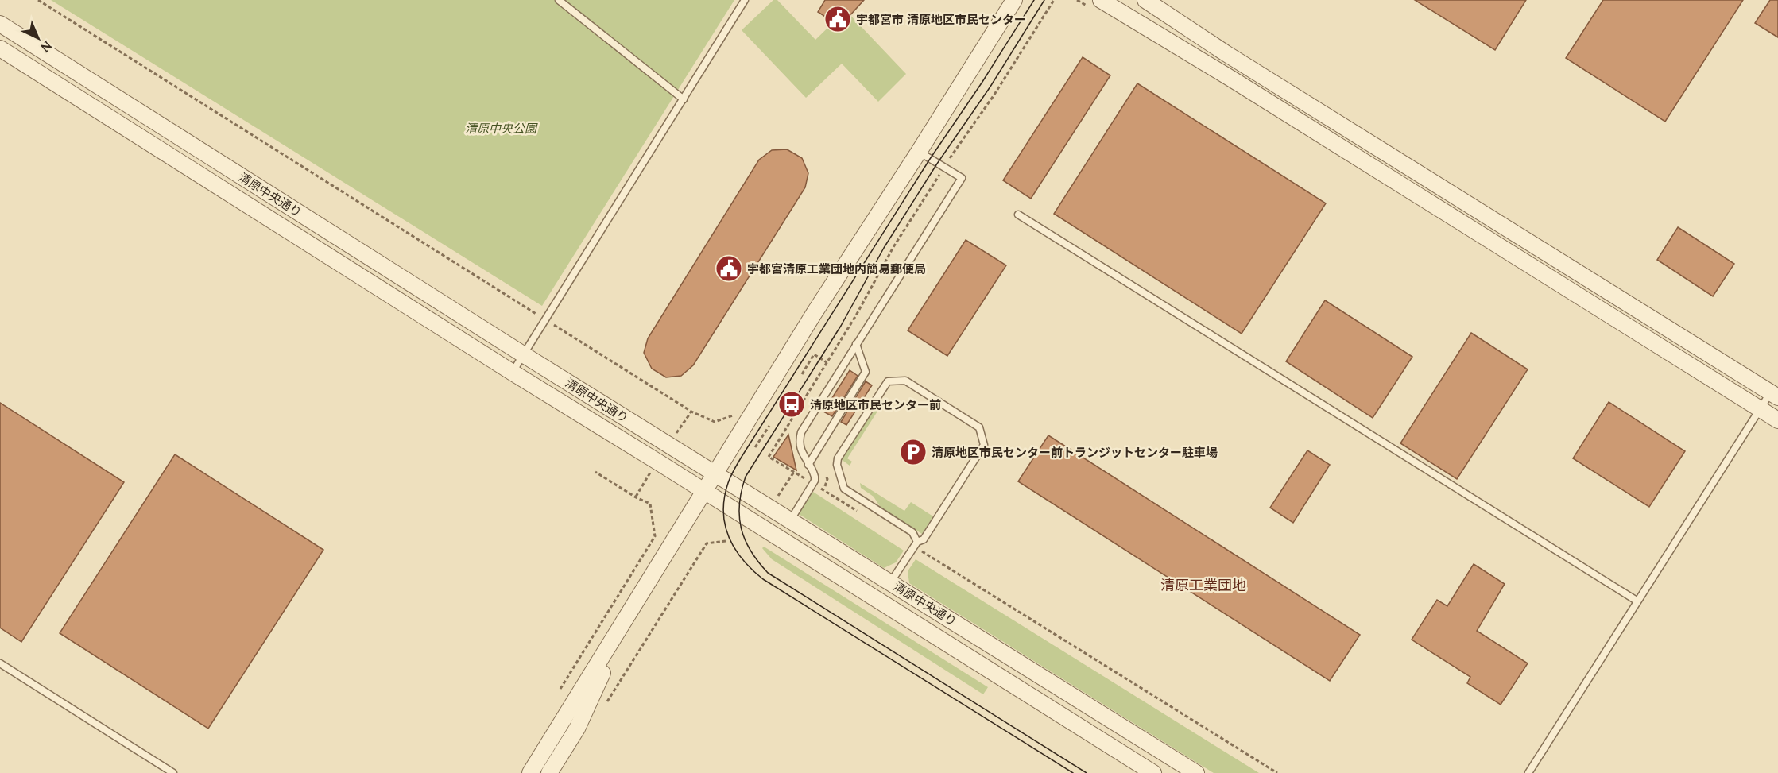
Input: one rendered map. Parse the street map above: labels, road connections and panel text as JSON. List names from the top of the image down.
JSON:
{
  "streets": {
    "street": ["清原中央通り"]
  },
  "districts": ["清原工業団地"],
  "parks": ["清原中央公園"],
  "places": {
    "public building": ["宇都宮市 清原地区市民センター", "宇都宮清原工業団地内簡易郵便局"],
    "bus stop": ["清原地区市民センター前"],
    "parking": ["清原地区市民センター前トランジットセンター駐車場"]
  },
  "north": "bottom right"
}
